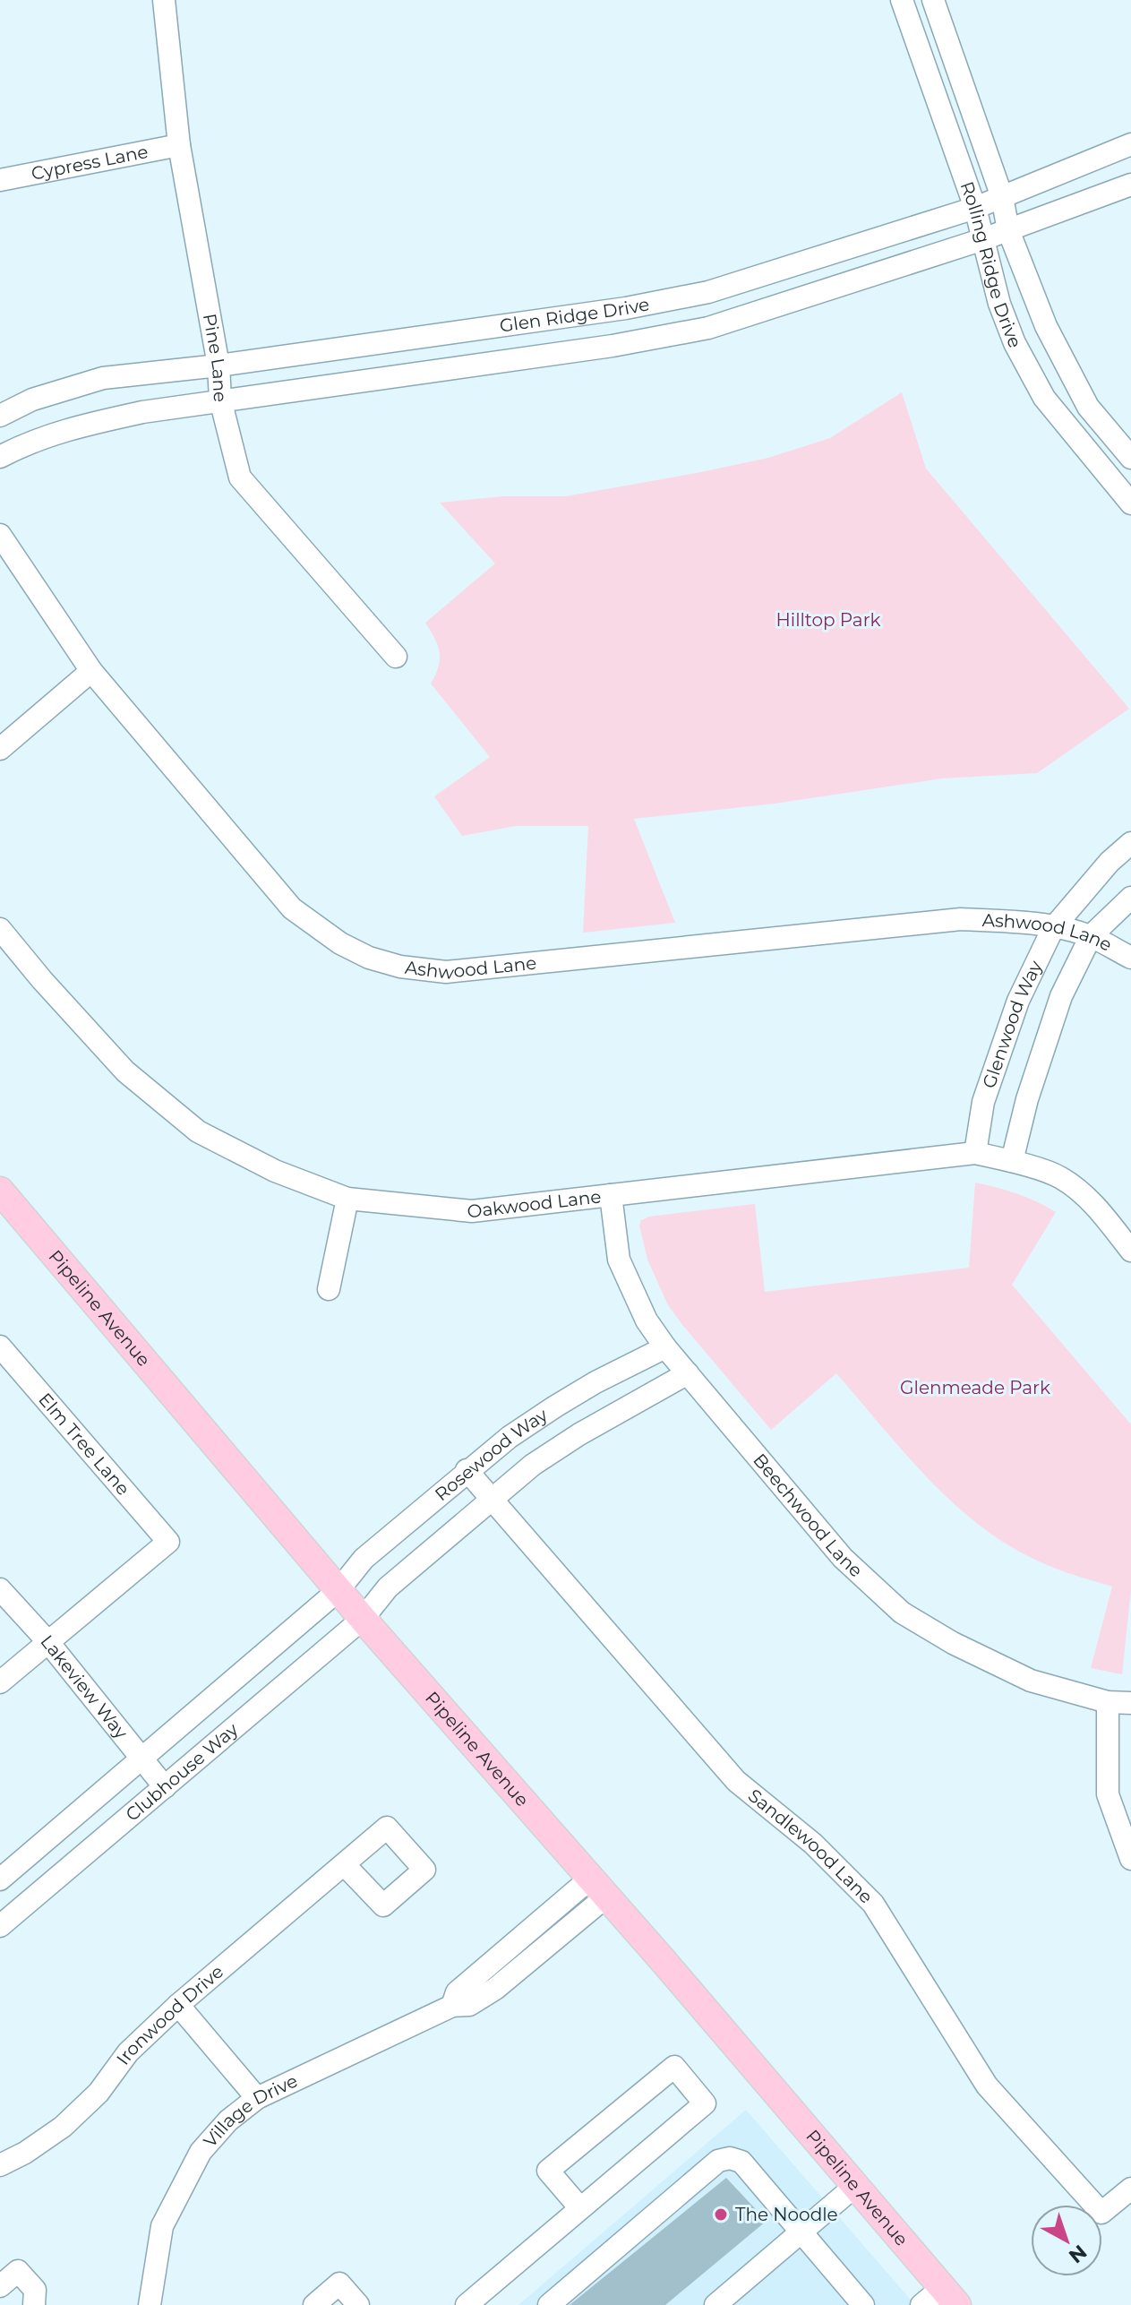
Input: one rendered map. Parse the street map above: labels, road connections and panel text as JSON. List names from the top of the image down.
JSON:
{
  "streets": {
    "main road": ["Pipeline Avenue"],
    "street": [
      "Cypress Lane",
      "Rolling Ridge Drive",
      "Glen Ridge Drive",
      "Pine Lane",
      "Ashwood Lane",
      "Glenwood Way",
      "Oakwood Lane",
      "Elm Tree Lane",
      "Rosewood Way",
      "Beechwood Lane",
      "Lakeview Way",
      "Clubhouse Way",
      "Sandlewood Lane",
      "Ironwood Drive",
      "Village Drive"
    ]
  },
  "crossings": [
    ["Cypress Lane", "Pine Lane"],
    ["Rolling Ridge Drive", "Glen Ridge Drive"],
    ["Glen Ridge Drive", "Pine Lane"],
    ["Ashwood Lane", "Glenwood Way"],
    ["Glenwood Way", "Oakwood Lane"],
    ["Oakwood Lane", "Beechwood Lane"],
    ["Pipeline Avenue", "Rosewood Way"],
    ["Pipeline Avenue", "Clubhouse Way"],
    ["Pipeline Avenue", "Village Drive"],
    ["Elm Tree Lane", "Lakeview Way"],
    ["Rosewood Way", "Beechwood Lane"],
    ["Rosewood Way", "Clubhouse Way"],
    ["Rosewood Way", "Sandlewood Lane"],
    ["Lakeview Way", "Clubhouse Way"]
  ],
  "parks": ["Hilltop Park", "Glenmeade Park"],
  "places": ["The Noodle"],
  "north": "bottom right"
}
